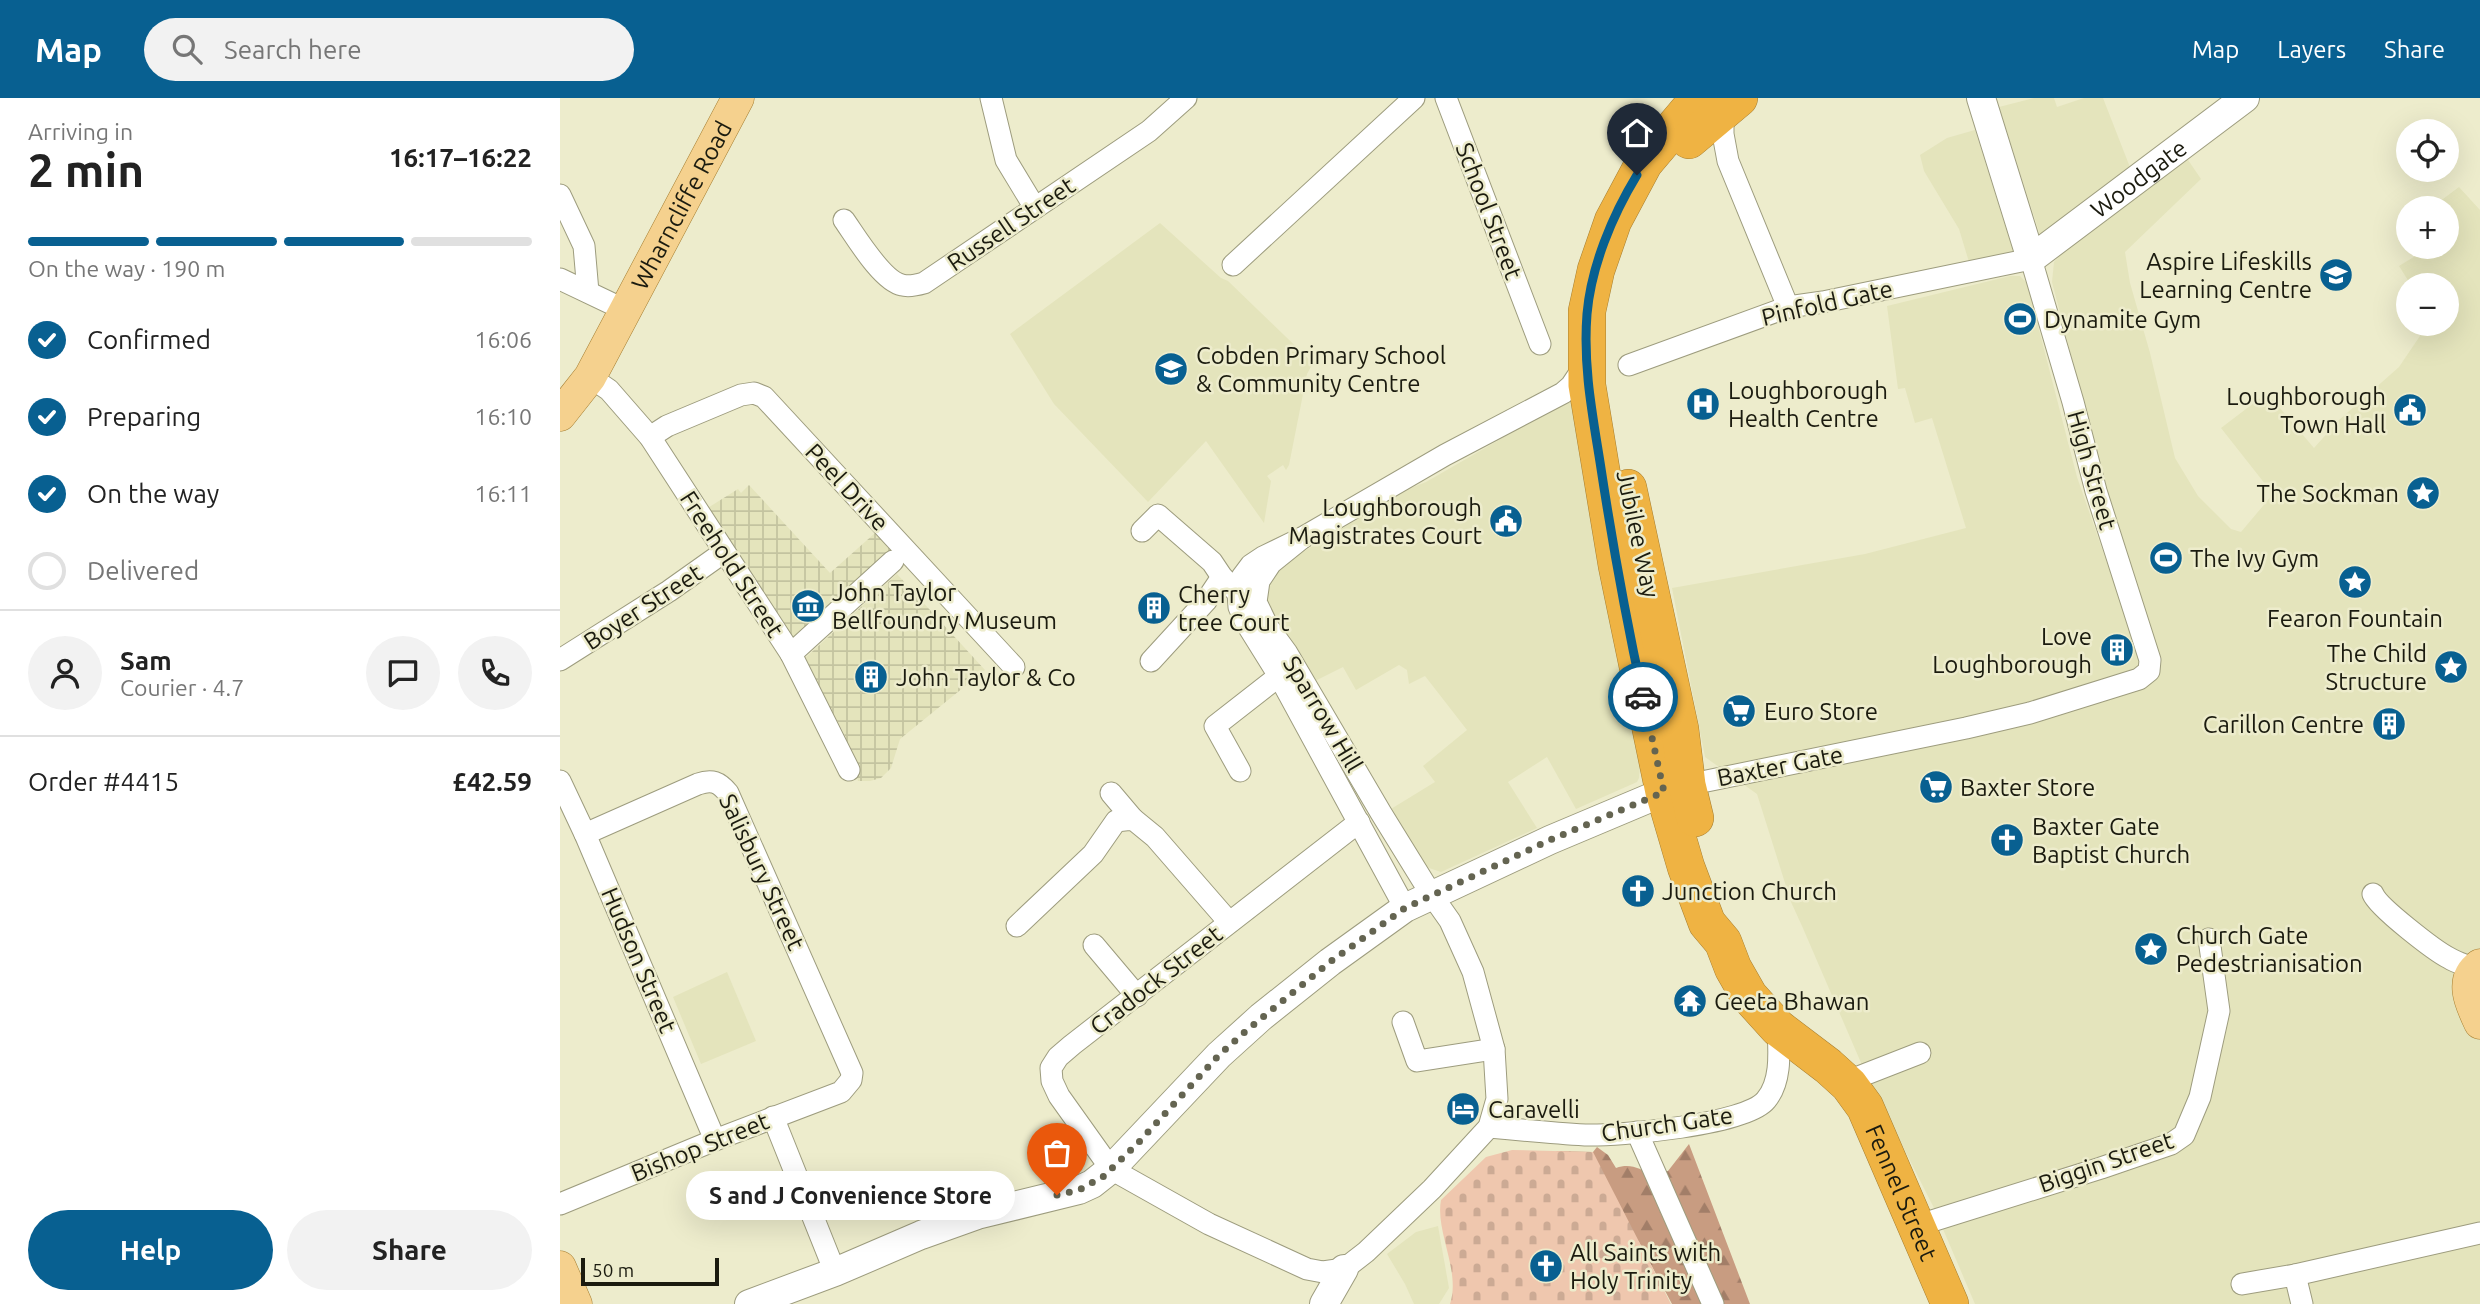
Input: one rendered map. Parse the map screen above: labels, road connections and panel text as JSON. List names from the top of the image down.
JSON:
{
  "streets": {
    "highway": ["Jubilee Way", "Fennel Street"],
    "main road": ["Wharncliffe Road"],
    "street": [
      "Woodgate",
      "School Street",
      "Russell Street",
      "Pinfold Gate",
      "High Street",
      "Peel Drive",
      "Freehold Street",
      "Boyer Street",
      "Sparrow Hill",
      "Baxter Gate",
      "Salisbury Street",
      "Hudson Street",
      "Cradock Street",
      "Church Gate",
      "Bishop Street",
      "Biggin Street"
    ]
  },
  "crossings": [
    ["Woodgate", "Pinfold Gate"],
    ["Woodgate", "High Street"],
    ["Wharncliffe Road", "Freehold Street"],
    ["Pinfold Gate", "High Street"],
    ["High Street", "Baxter Gate"],
    ["Peel Drive", "Freehold Street"],
    ["Jubilee Way", "Baxter Gate"],
    ["Jubilee Way", "Fennel Street"],
    ["Freehold Street", "Boyer Street"],
    ["Sparrow Hill", "Baxter Gate"],
    ["Sparrow Hill", "Cradock Street"],
    ["Sparrow Hill", "Church Gate"],
    ["Baxter Gate", "Cradock Street"],
    ["Baxter Gate", "Fennel Street"],
    ["Salisbury Street", "Hudson Street"],
    ["Salisbury Street", "Bishop Street"],
    ["Hudson Street", "Bishop Street"],
    ["Church Gate", "Fennel Street"],
    ["Biggin Street", "Fennel Street"]
  ],
  "places": {
    "school or university": ["Aspire Lifeskills Learning Centre", "Cobden Primary School & Community Centre"],
    "sports": ["Dynamite Gym", "The Ivy Gym"],
    "hospital": ["Loughborough Health Centre"],
    "public building": ["Loughborough Town Hall", "Loughborough Magistrates Court"],
    "place": [
      "The Sockman",
      "Fearon Fountain",
      "The Child Structure",
      "Church Gate Pedestrianisation"
    ],
    "museum": ["John Taylor Bellfoundry Museum"],
    "building": [
      "Cherry tree Court",
      "Love Loughborough",
      "John Taylor & Co",
      "Carillon Centre"
    ],
    "supermarket": ["Euro Store", "Baxter Store"],
    "church": ["Baxter Gate Baptist Church", "Junction Church", "All Saints with Holy Trinity"],
    "temple": ["Geeta Bhawan"],
    "hotel": ["Caravelli"],
    "other": ["S and J Convenience Store"]
  },
  "scale_bar": "50 m",
  "page": {
    "header": "Map",
    "search": "Search here",
    "nav": ["Map", "Layers", "Share"],
    "heading": ["2 min", "Arriving in", "16:17–16:22"],
    "panel": [
      "Sam",
      "Courier · 4.7",
      "Order #4415",
      "£42.59"
    ],
    "map_buttons": ["+", "−"],
    "bar": "On the way · 190 m",
    "list": [
      ["Confirmed", "16:06"],
      ["Preparing", "16:10"],
      ["On the way", "16:11"],
      "Delivered"
    ],
    "bubble": "S and J Convenience Store",
    "buttons": ["Help", "Share"],
    "scale": "50 m"
  }
}
